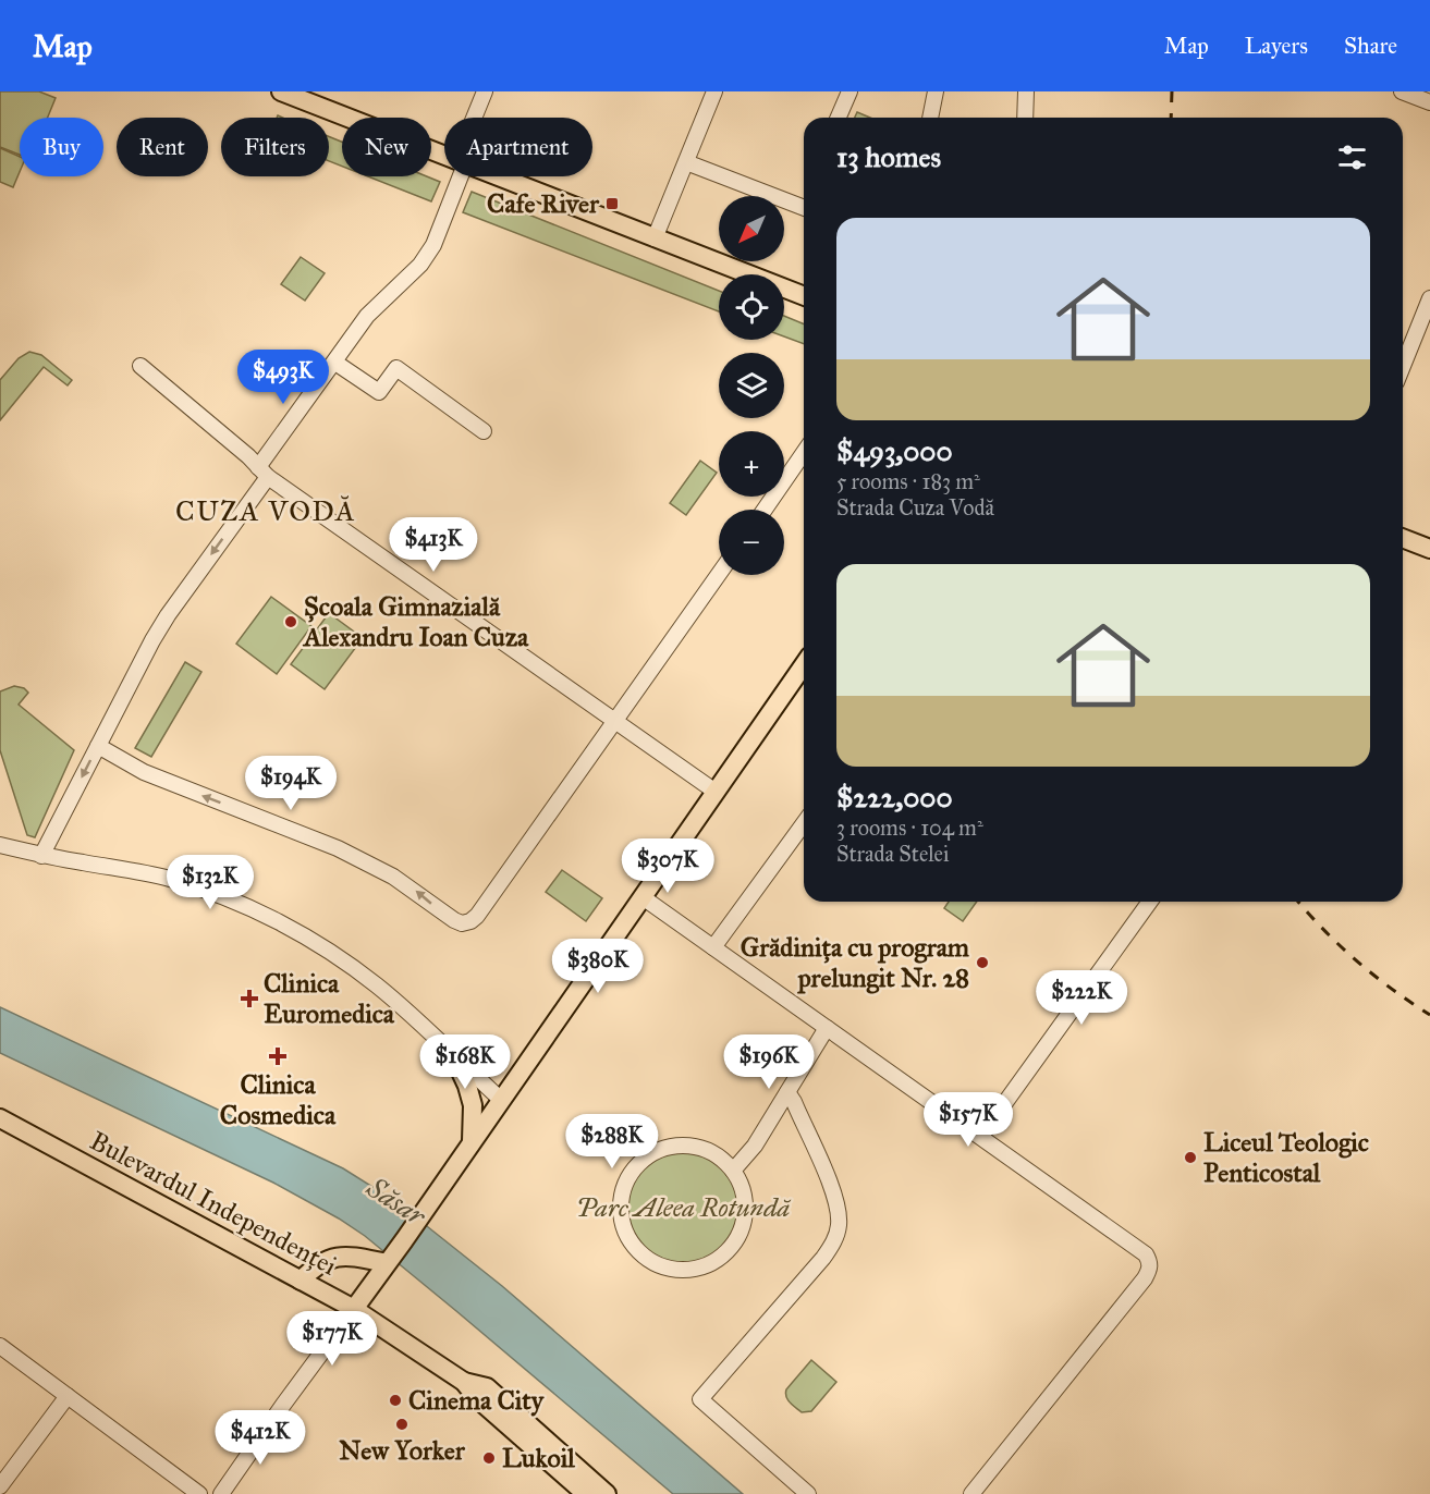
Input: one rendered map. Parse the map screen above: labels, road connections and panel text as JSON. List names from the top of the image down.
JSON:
{
  "streets": {
    "main road": ["Bulevardul Independenței"]
  },
  "districts": ["CUZA VODĂ"],
  "water": ["Săsar"],
  "parks": ["Parc Aleea Rotundă"],
  "places": {
    "transit": ["Cafe River"],
    "other": [
      "Școala Gimnazială Alexandru Ioan Cuza",
      "Grădinița cu program prelungit Nr. 28",
      "Liceul Teologic Penticostal",
      "Cinema City",
      "New Yorker",
      "Lukoil"
    ],
    "health": ["Clinica Euromedica", "Clinica Cosmedica"]
  },
  "north": "bottom left",
  "page": {
    "header": "Map",
    "nav": ["Map", "Layers", "Share"],
    "chip": [
      "Buy",
      "Rent",
      "Filters",
      "New",
      "Apartment"
    ],
    "heading": "13 homes",
    "map_buttons": ["+", "−"],
    "list": [
      {
        "name": "$493,000",
        "note": "5 rooms · 183 m² · Strada Cuza Vodă"
      },
      {
        "name": "$222,000",
        "note": "3 rooms · 104 m² · Strada Stelei"
      }
    ],
    "price": [
      "$493K",
      "$413K",
      "$194K",
      "$307K",
      "$132K",
      "$380K",
      "$222K",
      "$168K",
      "$196K",
      "$157K",
      "$288K",
      "$177K",
      "$412K"
    ]
  }
}
